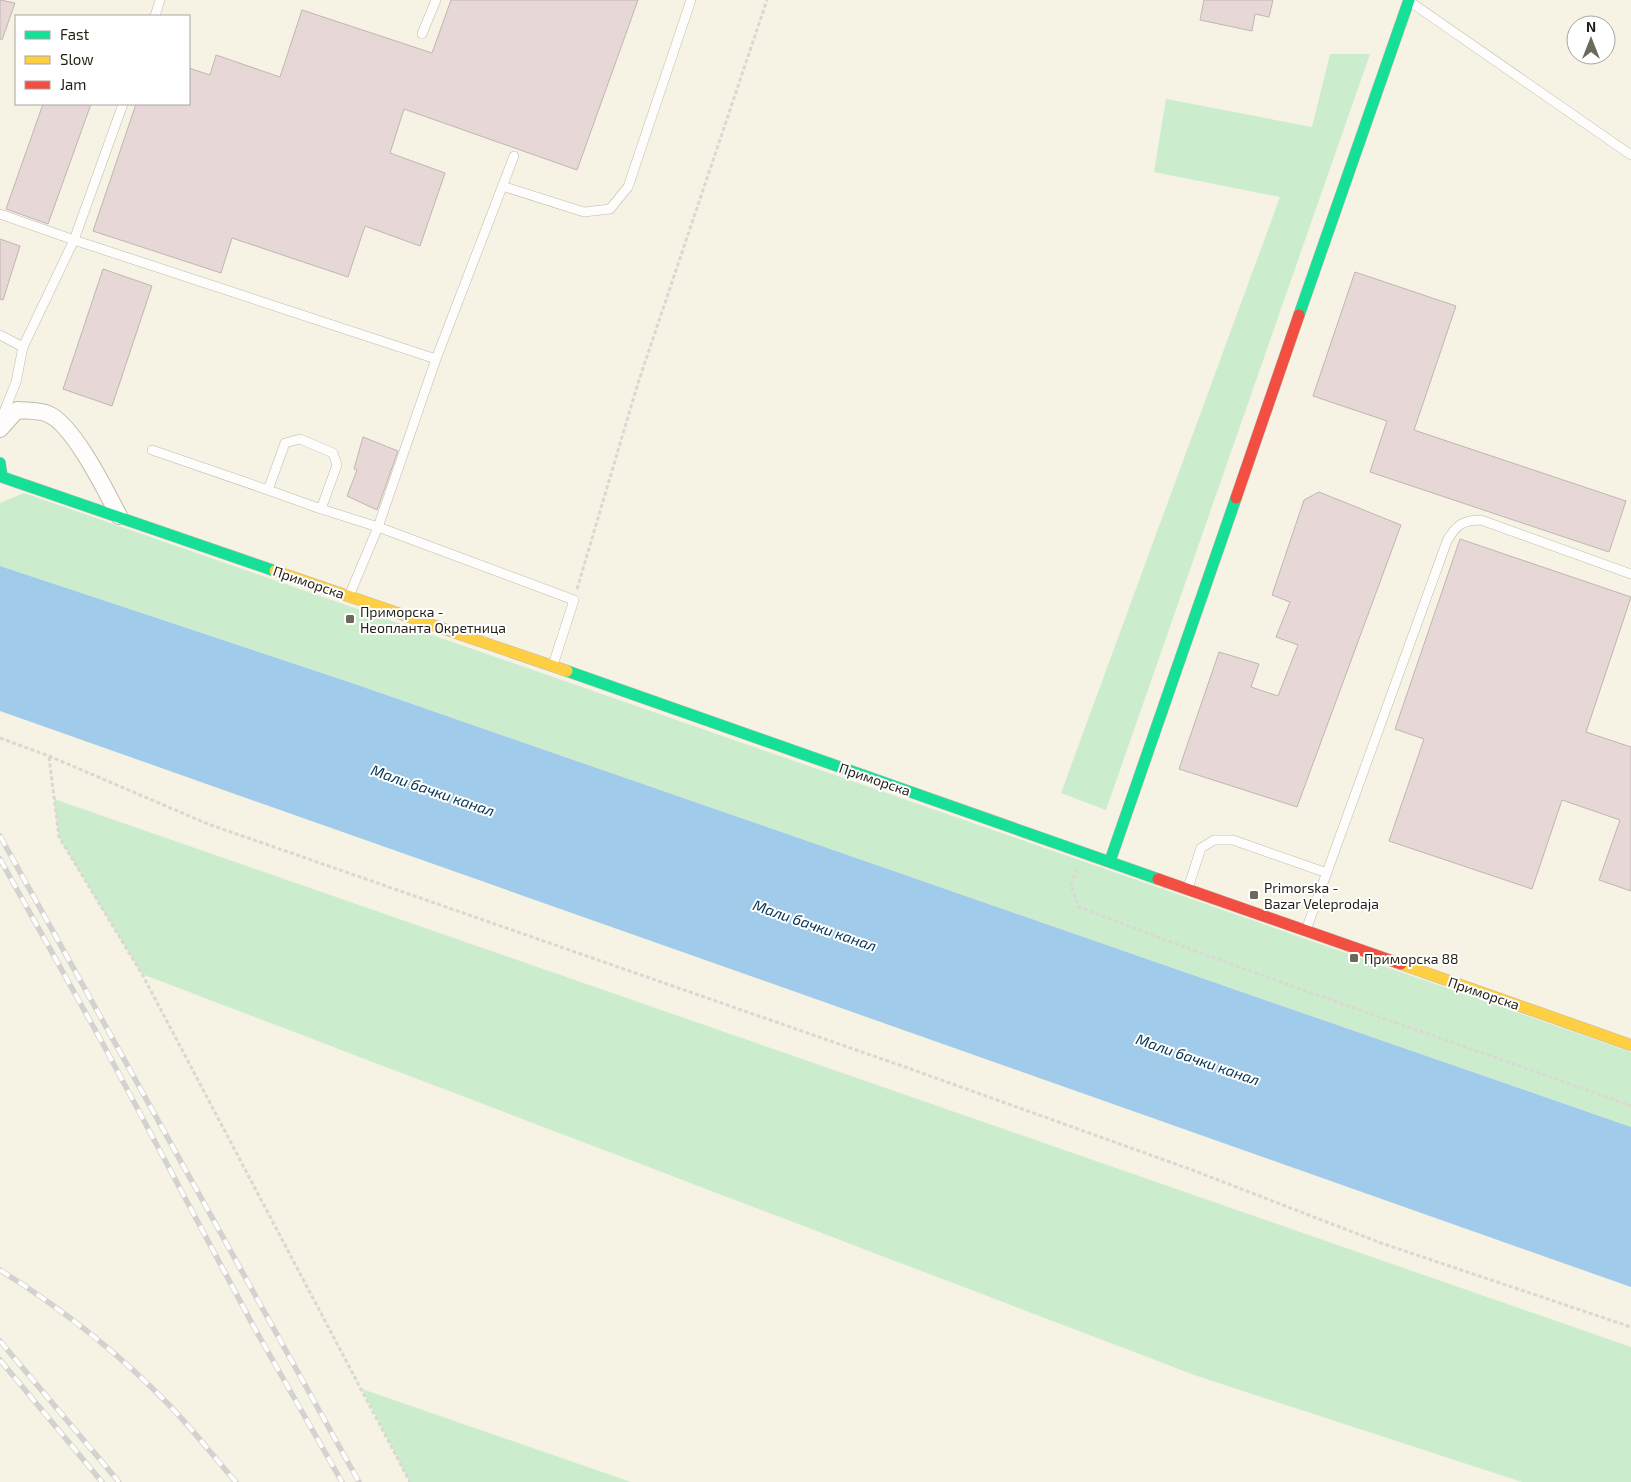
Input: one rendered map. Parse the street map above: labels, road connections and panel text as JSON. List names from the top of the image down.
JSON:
{
  "streets": {
    "street": ["Приморска"]
  },
  "water": ["Мали бачки канал"],
  "places": {
    "transit": ["Приморска - Неопланта Окретница", "Primorska - Bazar Veleprodaja", "Приморска 88"]
  },
  "legend": ["Fast", "Slow", "Jam"],
  "north": "top"
}
